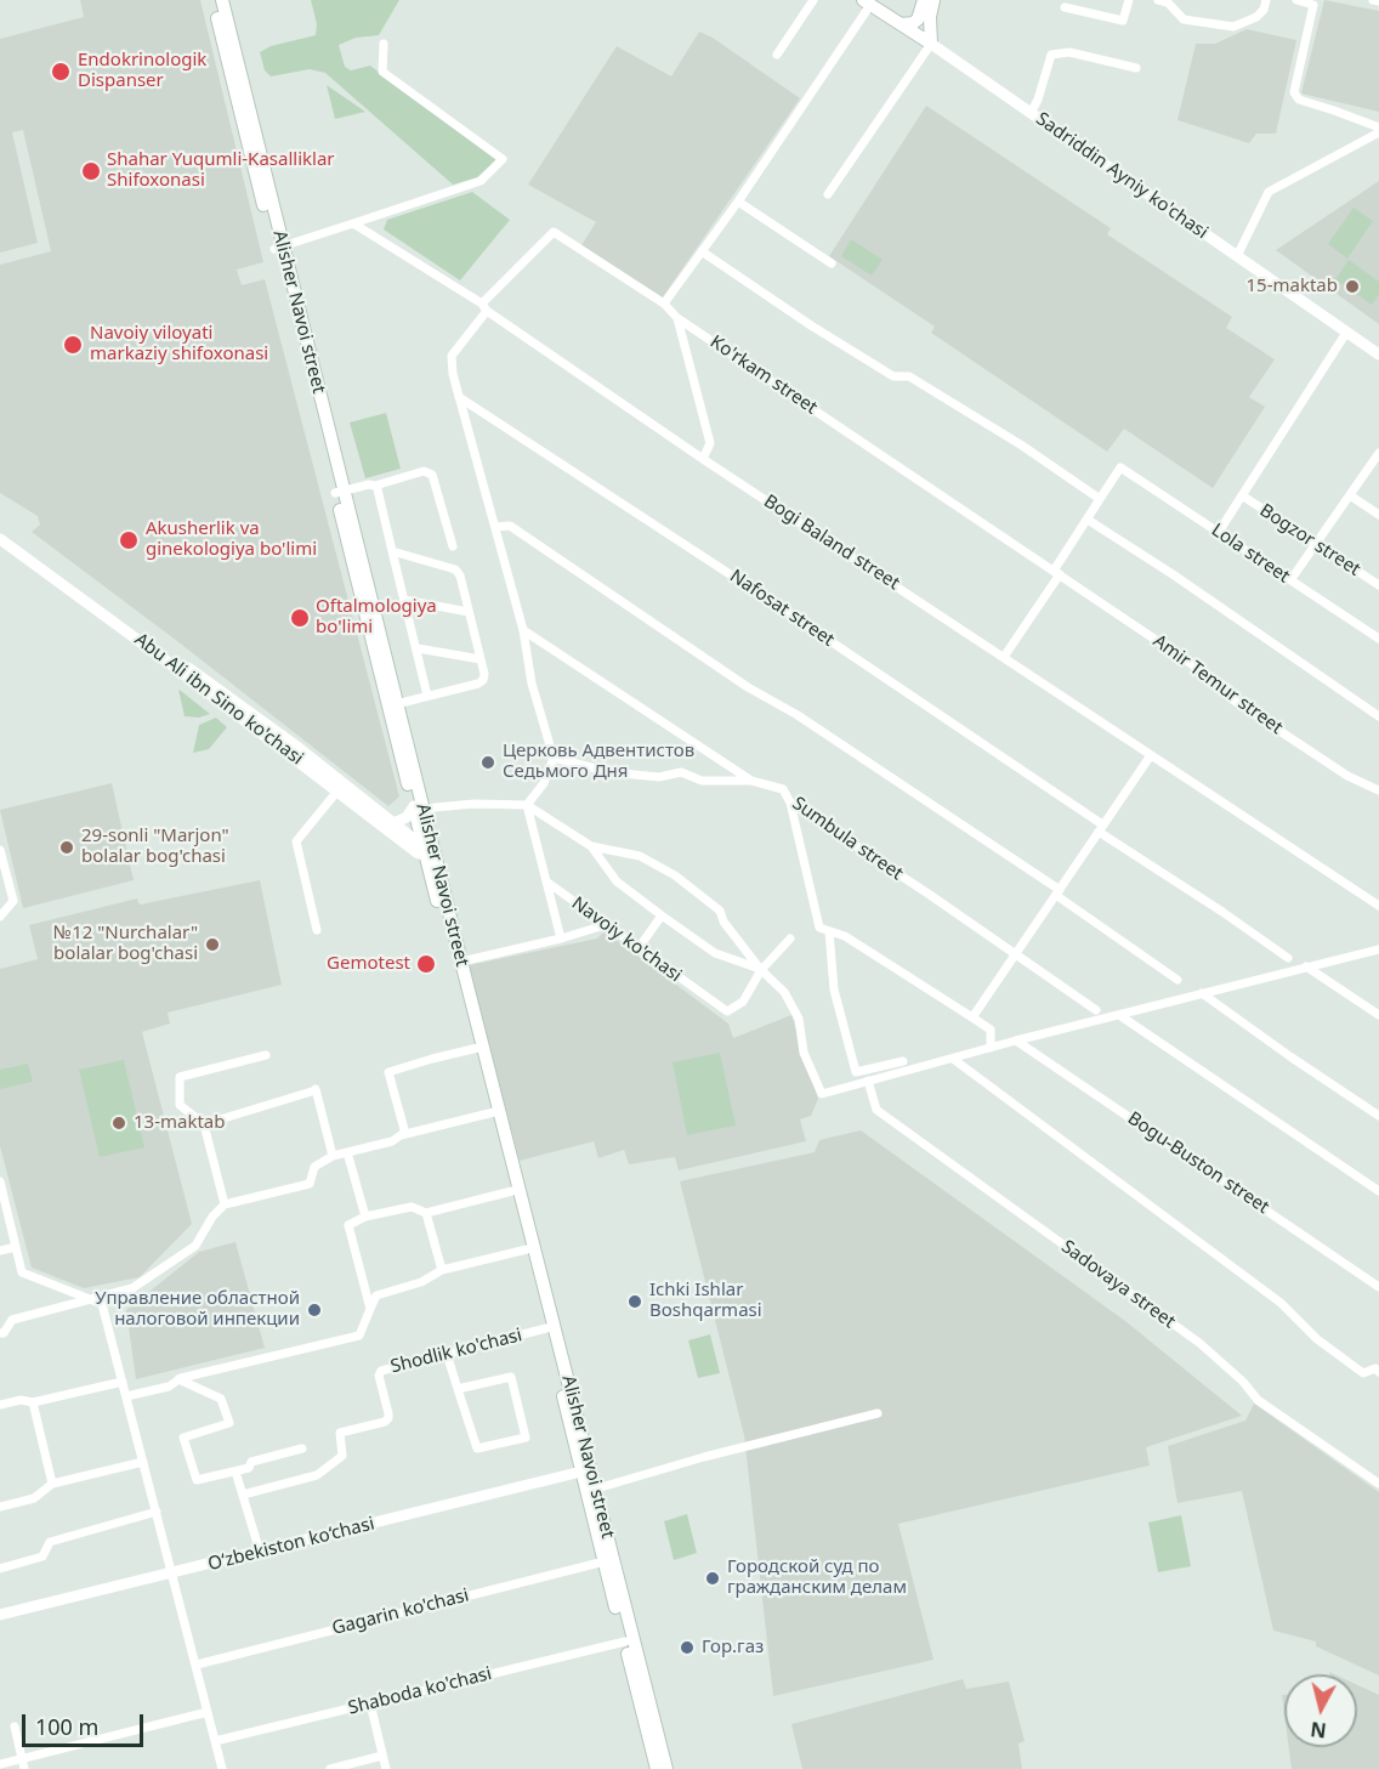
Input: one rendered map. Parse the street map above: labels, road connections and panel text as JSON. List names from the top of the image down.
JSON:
{
  "streets": {
    "main road": ["Sadriddin Ayniy ko'chasi", "Alisher Navoi street"],
    "street": [
      "Ko'rkam street",
      "Bogzor street",
      "Bogi Baland street",
      "Lola street",
      "Nafosat street",
      "Amir Temur street",
      "Abu Ali ibn Sino ko'chasi",
      "Sumbula street",
      "Navoiy ko'chasi",
      "Bogu-Buston street",
      "Sadovaya street",
      "Shodlik ko'chasi",
      "O‘zbekiston ko‘chasi",
      "Gagarin ko'chasi",
      "Shaboda ko'chasi"
    ]
  },
  "crossings": [
    ["Alisher Navoi street", "Abu Ali ibn Sino ko'chasi"],
    ["Alisher Navoi street", "Shodlik ko'chasi"],
    ["Alisher Navoi street", "O‘zbekiston ko‘chasi"],
    ["Alisher Navoi street", "Gagarin ko'chasi"],
    ["Alisher Navoi street", "Shaboda ko'chasi"],
    ["Ko'rkam street", "Bogi Baland street"],
    ["Ko'rkam street", "Amir Temur street"]
  ],
  "places": [
    "Endokrinologik Dispanser",
    "Shahar Yuqumli-Kasalliklar Shifoxonasi",
    "15-maktab",
    "Navoiy viloyati markaziy shifoxonasi",
    "Akusherlik va ginekologiya bo'limi",
    "Oftalmologiya bo'limi",
    "Церковь Адвентистов Седьмого Дня",
    "29-sonli \"Marjon\" bolalar bog'chasi",
    "№12 \"Nurchalar\" bolalar bog'chasi",
    "Gemotest",
    "13-maktab",
    "Ichki Ishlar Boshqarmasi",
    "Управление областной налоговой инпекции",
    "Городской суд по гражданским делам",
    "Гор.газ"
  ],
  "scale_bar": "100 m",
  "north": "bottom"
}
